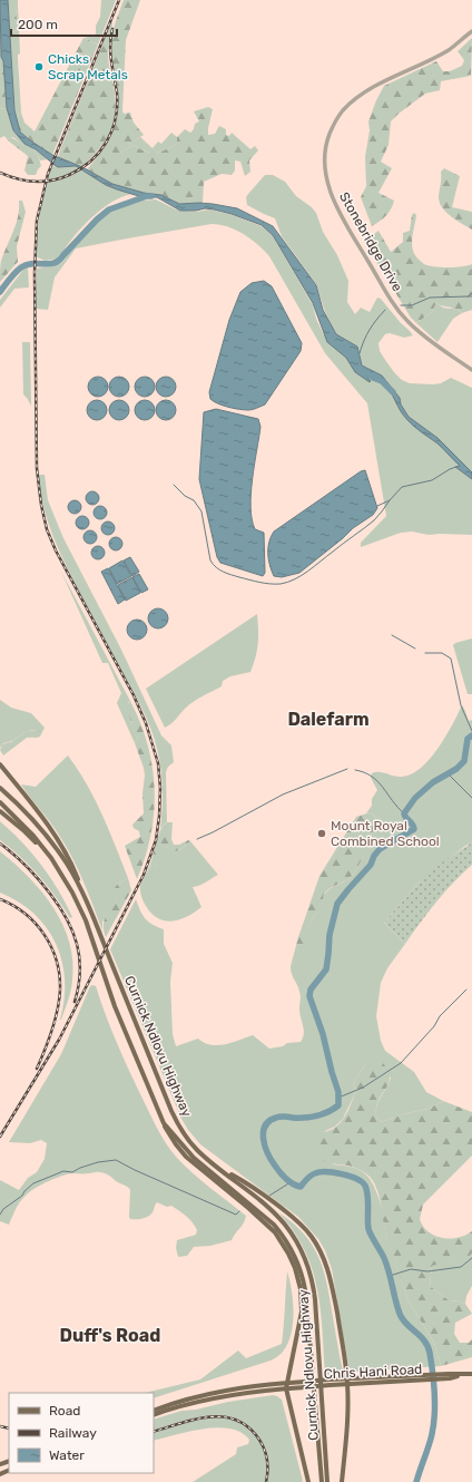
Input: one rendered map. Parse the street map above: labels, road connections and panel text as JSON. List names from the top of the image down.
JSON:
{
  "streets": {
    "main road": ["Curnick Ndlovu Highway", "Chris Hani Road"],
    "street": ["Stonebridge Drive"]
  },
  "districts": ["Dalefarm", "Duff's Road"],
  "places": ["Chicks Scrap Metals", "Mount Royal Combined School"],
  "legend": ["Road", "Railway", "Water"],
  "scale_bar": "200 m"
}
